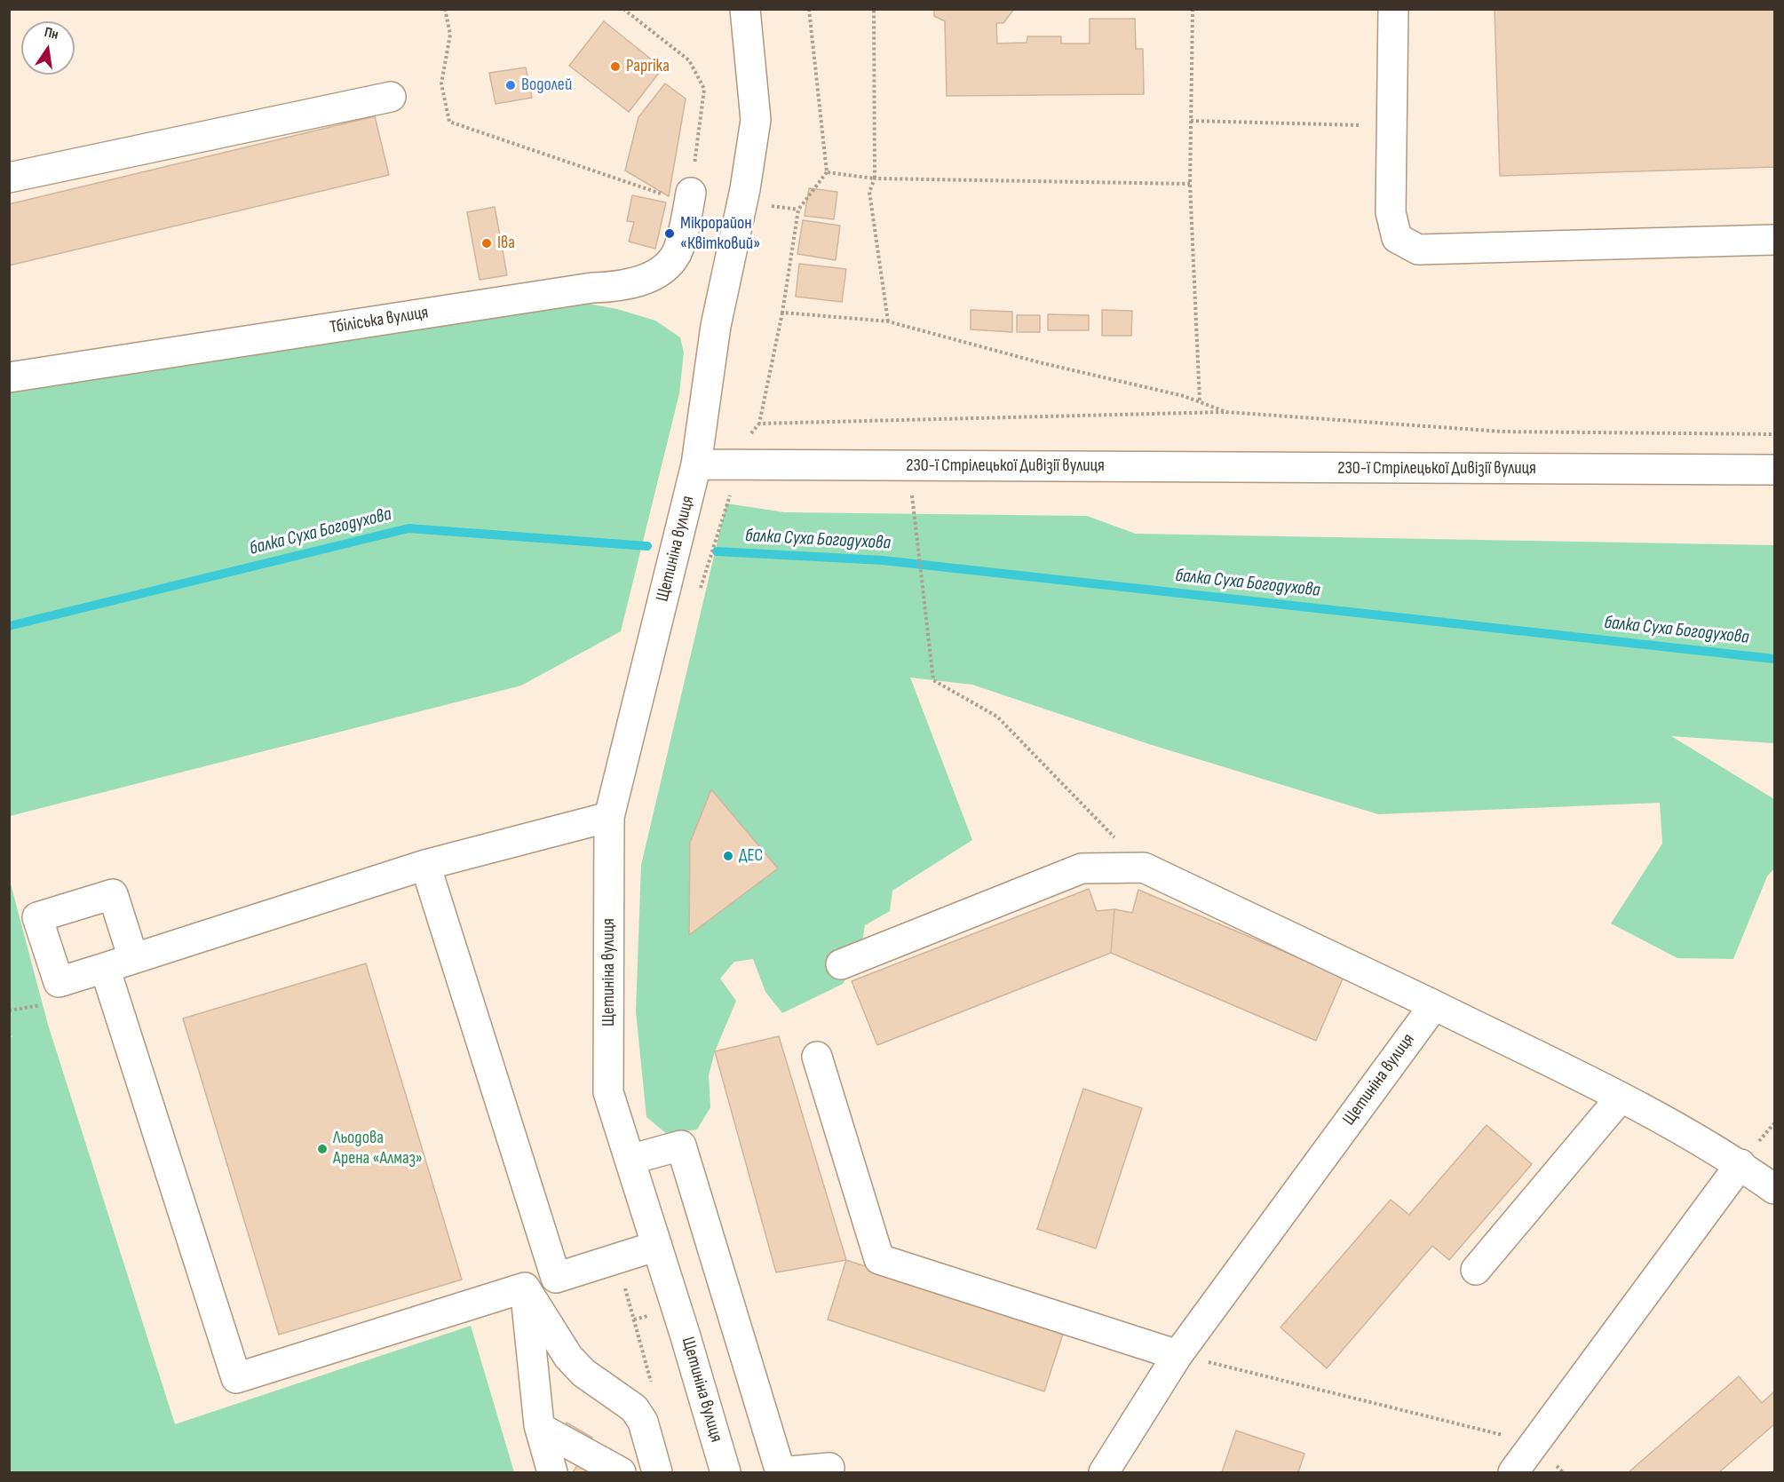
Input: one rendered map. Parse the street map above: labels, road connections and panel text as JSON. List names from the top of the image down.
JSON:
{
  "streets": {
    "street": ["Тбіліська вулиця", "230-ї Стрілецької Дивізії вулиця", "Щетиніна вулиця"]
  },
  "crossings": [
    ["230-ї Стрілецької Дивізії вулиця", "Щетиніна вулиця"]
  ],
  "water": ["балка Суха Богодухова"],
  "places": [
    "Paprika",
    "Водолей",
    "Мікрорайон «Квітковий»",
    "Іва",
    "ДЕС",
    "Льодова Арена «Алмаз»"
  ],
  "north": "top"
}
